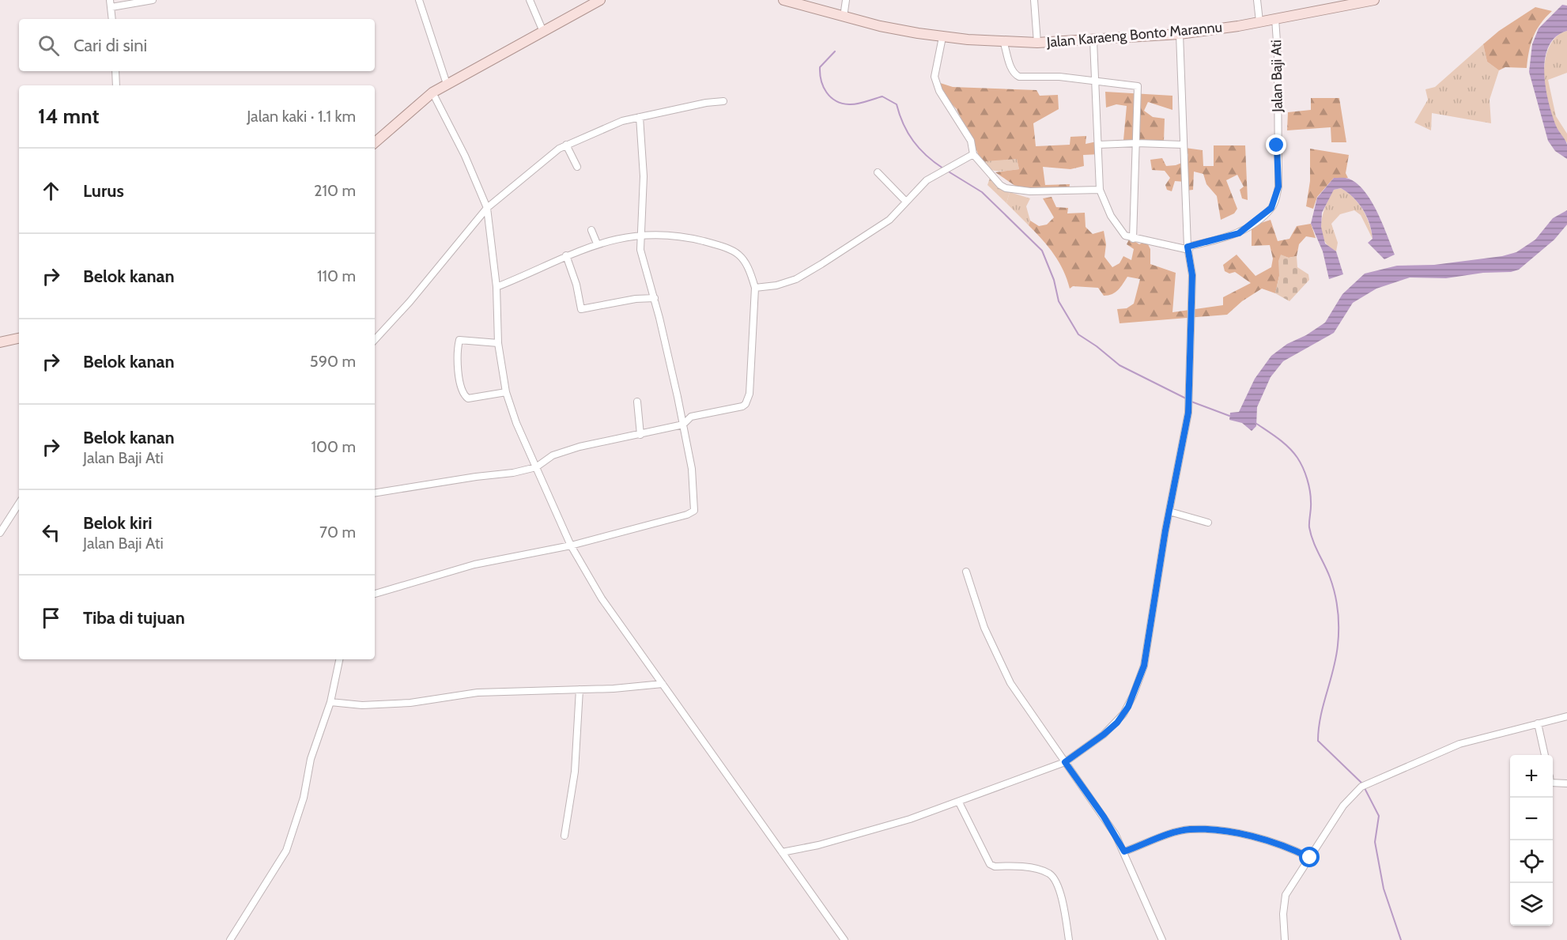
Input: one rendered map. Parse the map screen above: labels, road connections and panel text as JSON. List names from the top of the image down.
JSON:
{
  "streets": {
    "main road": ["Jalan Karaeng Bonto Marannu"],
    "street": ["Jalan Baji Ati"]
  },
  "crossings": [
    ["Jalan Karaeng Bonto Marannu", "Jalan Baji Ati"]
  ],
  "page": {
    "search": "Cari di sini",
    "heading": ["14 mnt", "Jalan kaki · 1.1 km"],
    "list": [
      ["Lurus", "210 m"],
      ["Belok kanan", "110 m"],
      ["Belok kanan", "590 m"],
      ["Belok kanan", "Jalan Baji Ati", "100 m"],
      ["Belok kiri", "Jalan Baji Ati", "70 m"],
      "Tiba di tujuan"
    ],
    "map_buttons": ["+", "−"]
  }
}
